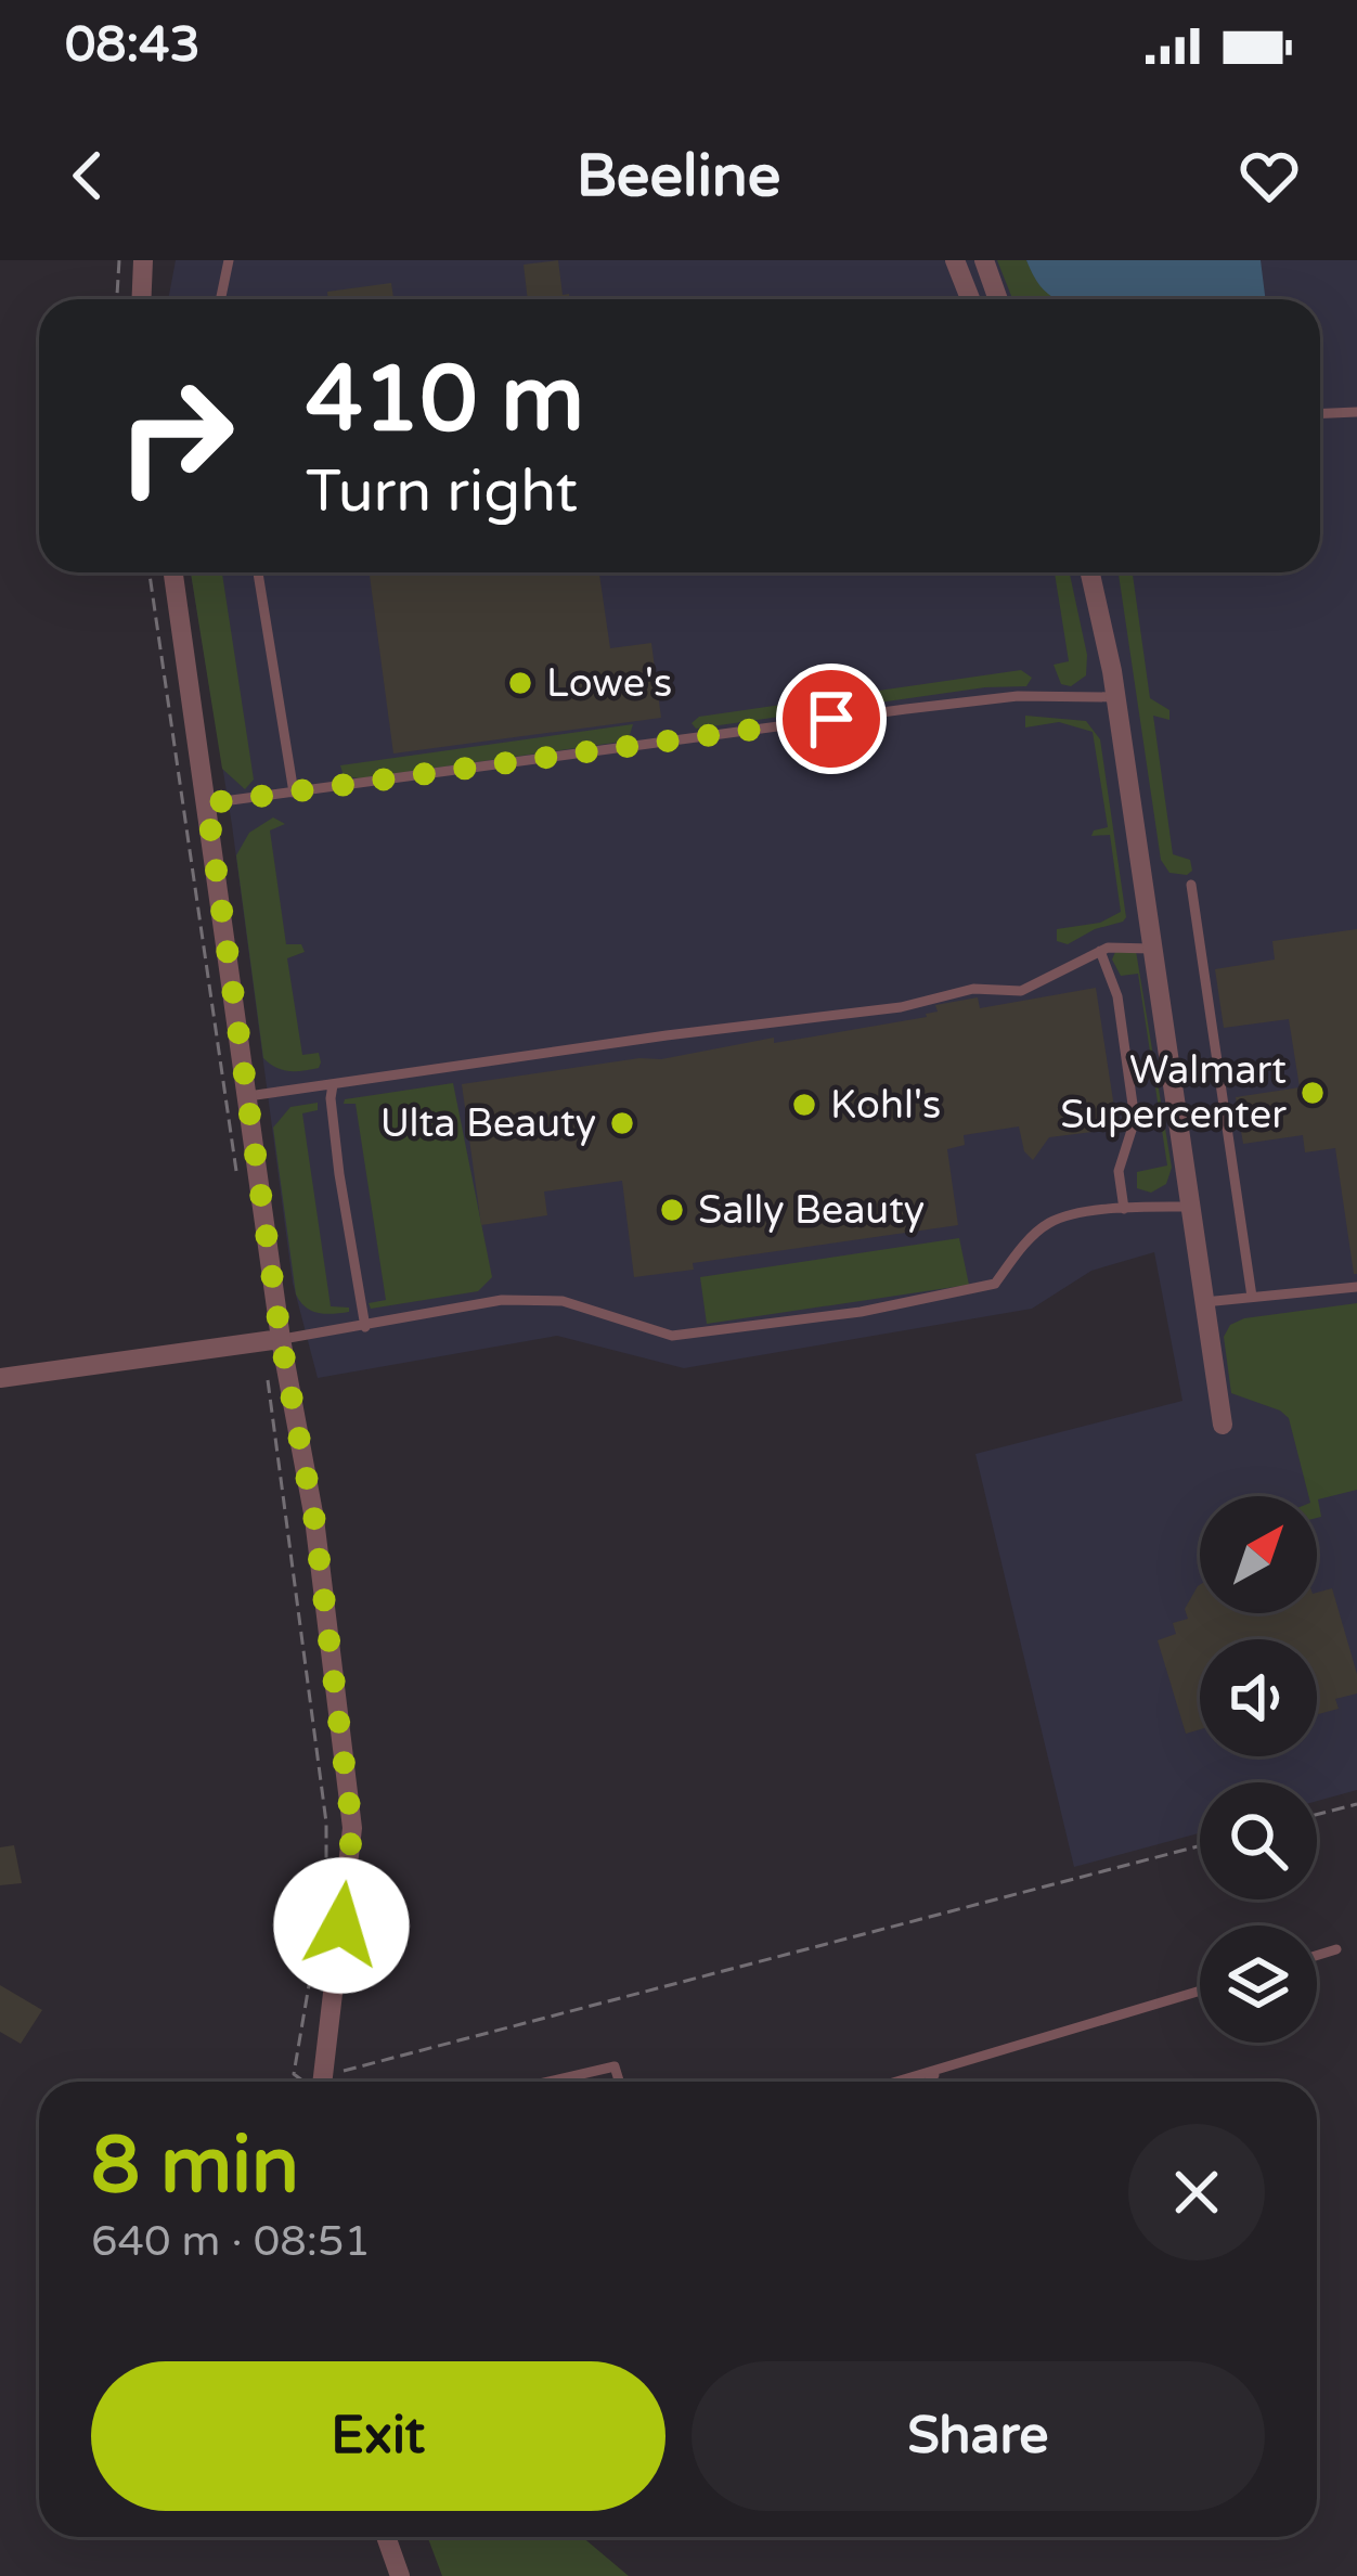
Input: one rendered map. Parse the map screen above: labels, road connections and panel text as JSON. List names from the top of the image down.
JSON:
{
  "places": [
    "Lowe's",
    "Walmart Supercenter",
    "Kohl's",
    "Ulta Beauty",
    "Sally Beauty"
  ],
  "north": "top right",
  "page": {
    "status": "08:43",
    "header": "Beeline",
    "turn": ["410 m", "Turn right"],
    "heading": ["8 min", "640 m · 08:51"],
    "buttons": ["Exit", "Share"]
  }
}
